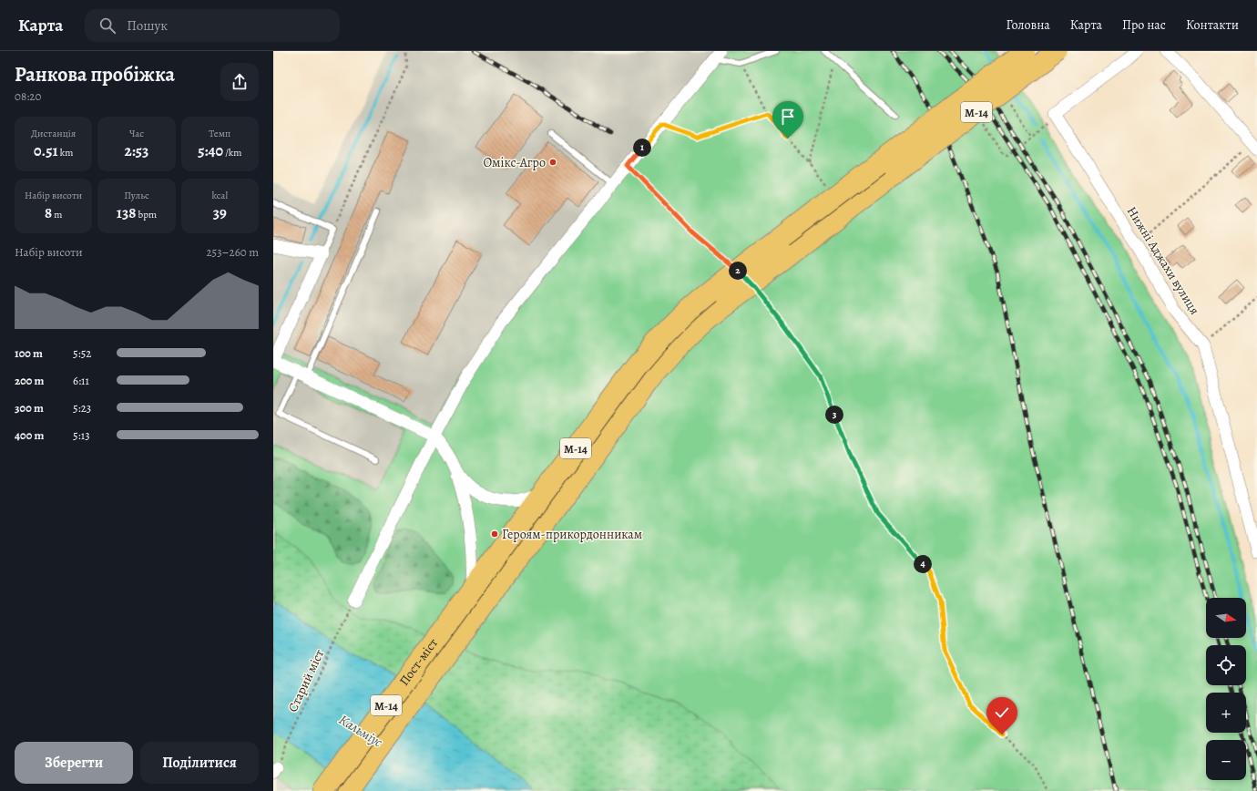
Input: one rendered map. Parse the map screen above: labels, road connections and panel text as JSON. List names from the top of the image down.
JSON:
{
  "streets": {
    "highway": ["М-14", "Пост-міст"],
    "street": ["Нижні Аджахи вулиця"],
    "path": ["Старий міст"]
  },
  "crossings": [
    ["М-14", "Пост-міст"]
  ],
  "water": ["Кальміус"],
  "places": ["Омiкс-Агро", "Героям-прикордонникам"],
  "north": "right",
  "page": {
    "header": "Карта",
    "search": "Пошук",
    "nav": [
      "Головна",
      "Карта",
      "Про нас",
      "Контакти"
    ],
    "heading": ["Ранкова пробіжка", "08:20"],
    "stats": [
      ["Дистанція", "0.51 km"],
      ["Час", "2:53"],
      ["Темп", "5:40 /km"],
      ["Набір висоти", "8 m"],
      ["Пульс", "138 bpm"],
      ["kcal", "39"]
    ],
    "pins": [
      "1",
      "2",
      "3",
      "4"
    ],
    "chart": ["Набір висоти", "253–260 m"],
    "list": [
      {
        "name": "100 m",
        "note": "5:52"
      },
      {
        "name": "200 m",
        "note": "6:11"
      },
      {
        "name": "300 m",
        "note": "5:23"
      },
      {
        "name": "400 m",
        "note": "5:13"
      }
    ],
    "map_buttons": ["+", "−"],
    "buttons": ["Зберегти", "Поділитися"]
  }
}
